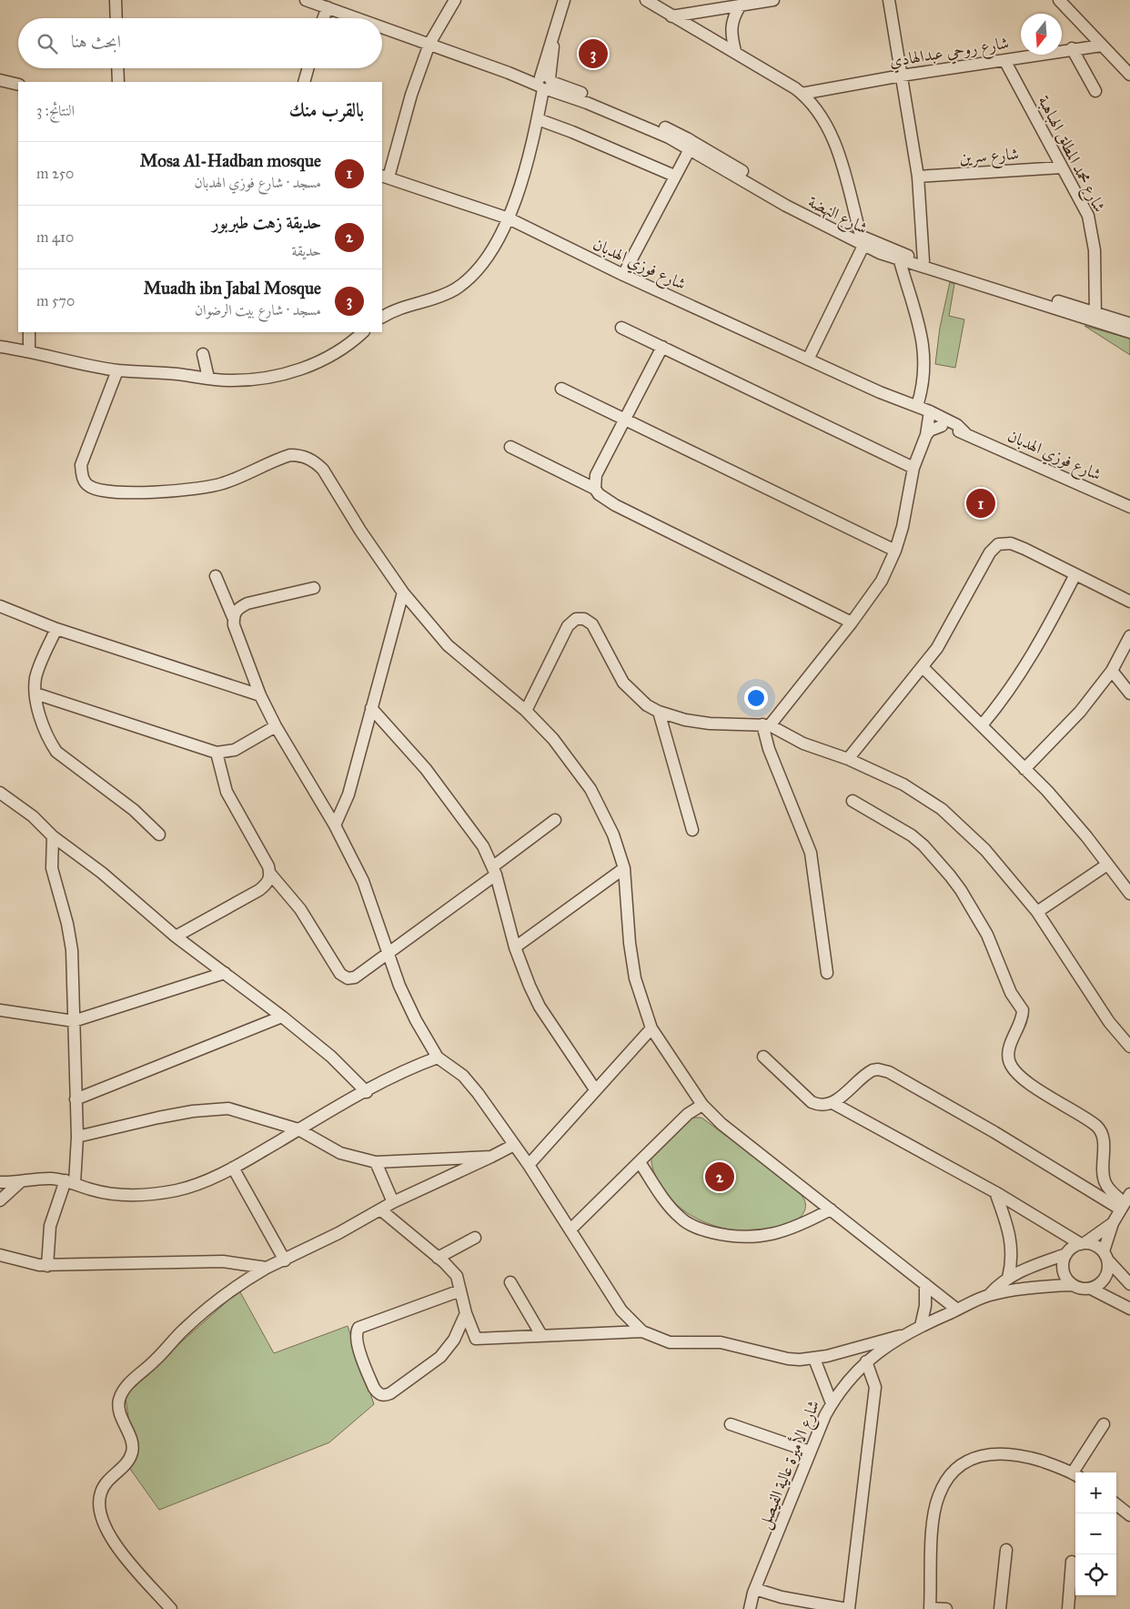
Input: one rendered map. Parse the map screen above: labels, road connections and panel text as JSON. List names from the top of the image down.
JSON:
{
  "streets": {
    "street": [
      "شارع روحي عبدالهادي",
      "شارع محمد المطلق الهباهبة",
      "شارع سرين",
      "شارع النهضة",
      "شارع فوزي الهدبان",
      "شارع الأميرة عالية الفيصل"
    ]
  },
  "crossings": [
    ["شارع روحي عبدالهادي", "شارع محمد المطلق الهباهبة"],
    ["شارع محمد المطلق الهباهبة", "شارع سرين"],
    ["شارع محمد المطلق الهباهبة", "شارع النهضة"]
  ],
  "north": "bottom",
  "page": {
    "search": "ابحث هنا",
    "pins": ["3", "1", "2"],
    "heading": ["بالقرب منك", "النتائج: 3"],
    "list": [
      {
        "mark": "1",
        "name": "Mosa Al-Hadban mosque",
        "note": "مسجد · شارع فوزي الهدبان",
        "value": "250 m"
      },
      {
        "mark": "2",
        "name": "حديقة زهت طبربور",
        "note": "حديقة",
        "value": "410 m"
      },
      {
        "mark": "3",
        "name": "Muadh ibn Jabal Mosque",
        "note": "مسجد · شارع بيت الرضوان",
        "value": "570 m"
      }
    ],
    "map_buttons": ["+", "−"]
  }
}
